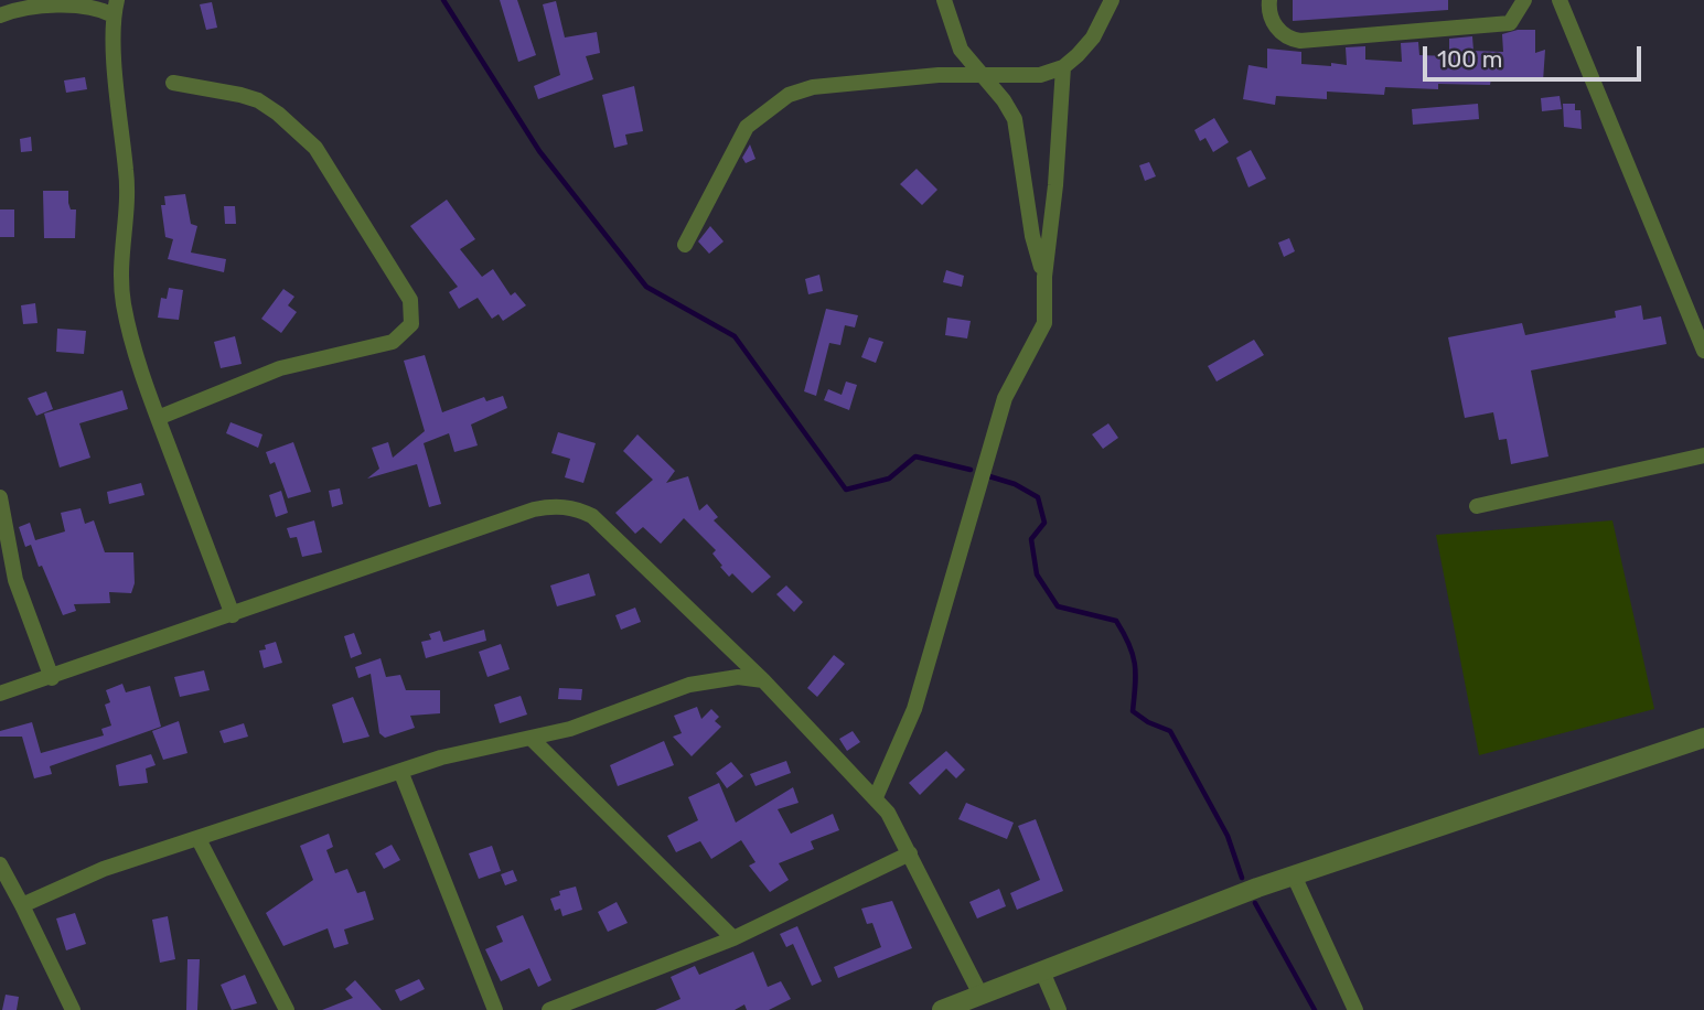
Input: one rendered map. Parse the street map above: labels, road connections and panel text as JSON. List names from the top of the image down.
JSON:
{
  "scale_bar": "100 m"
}
